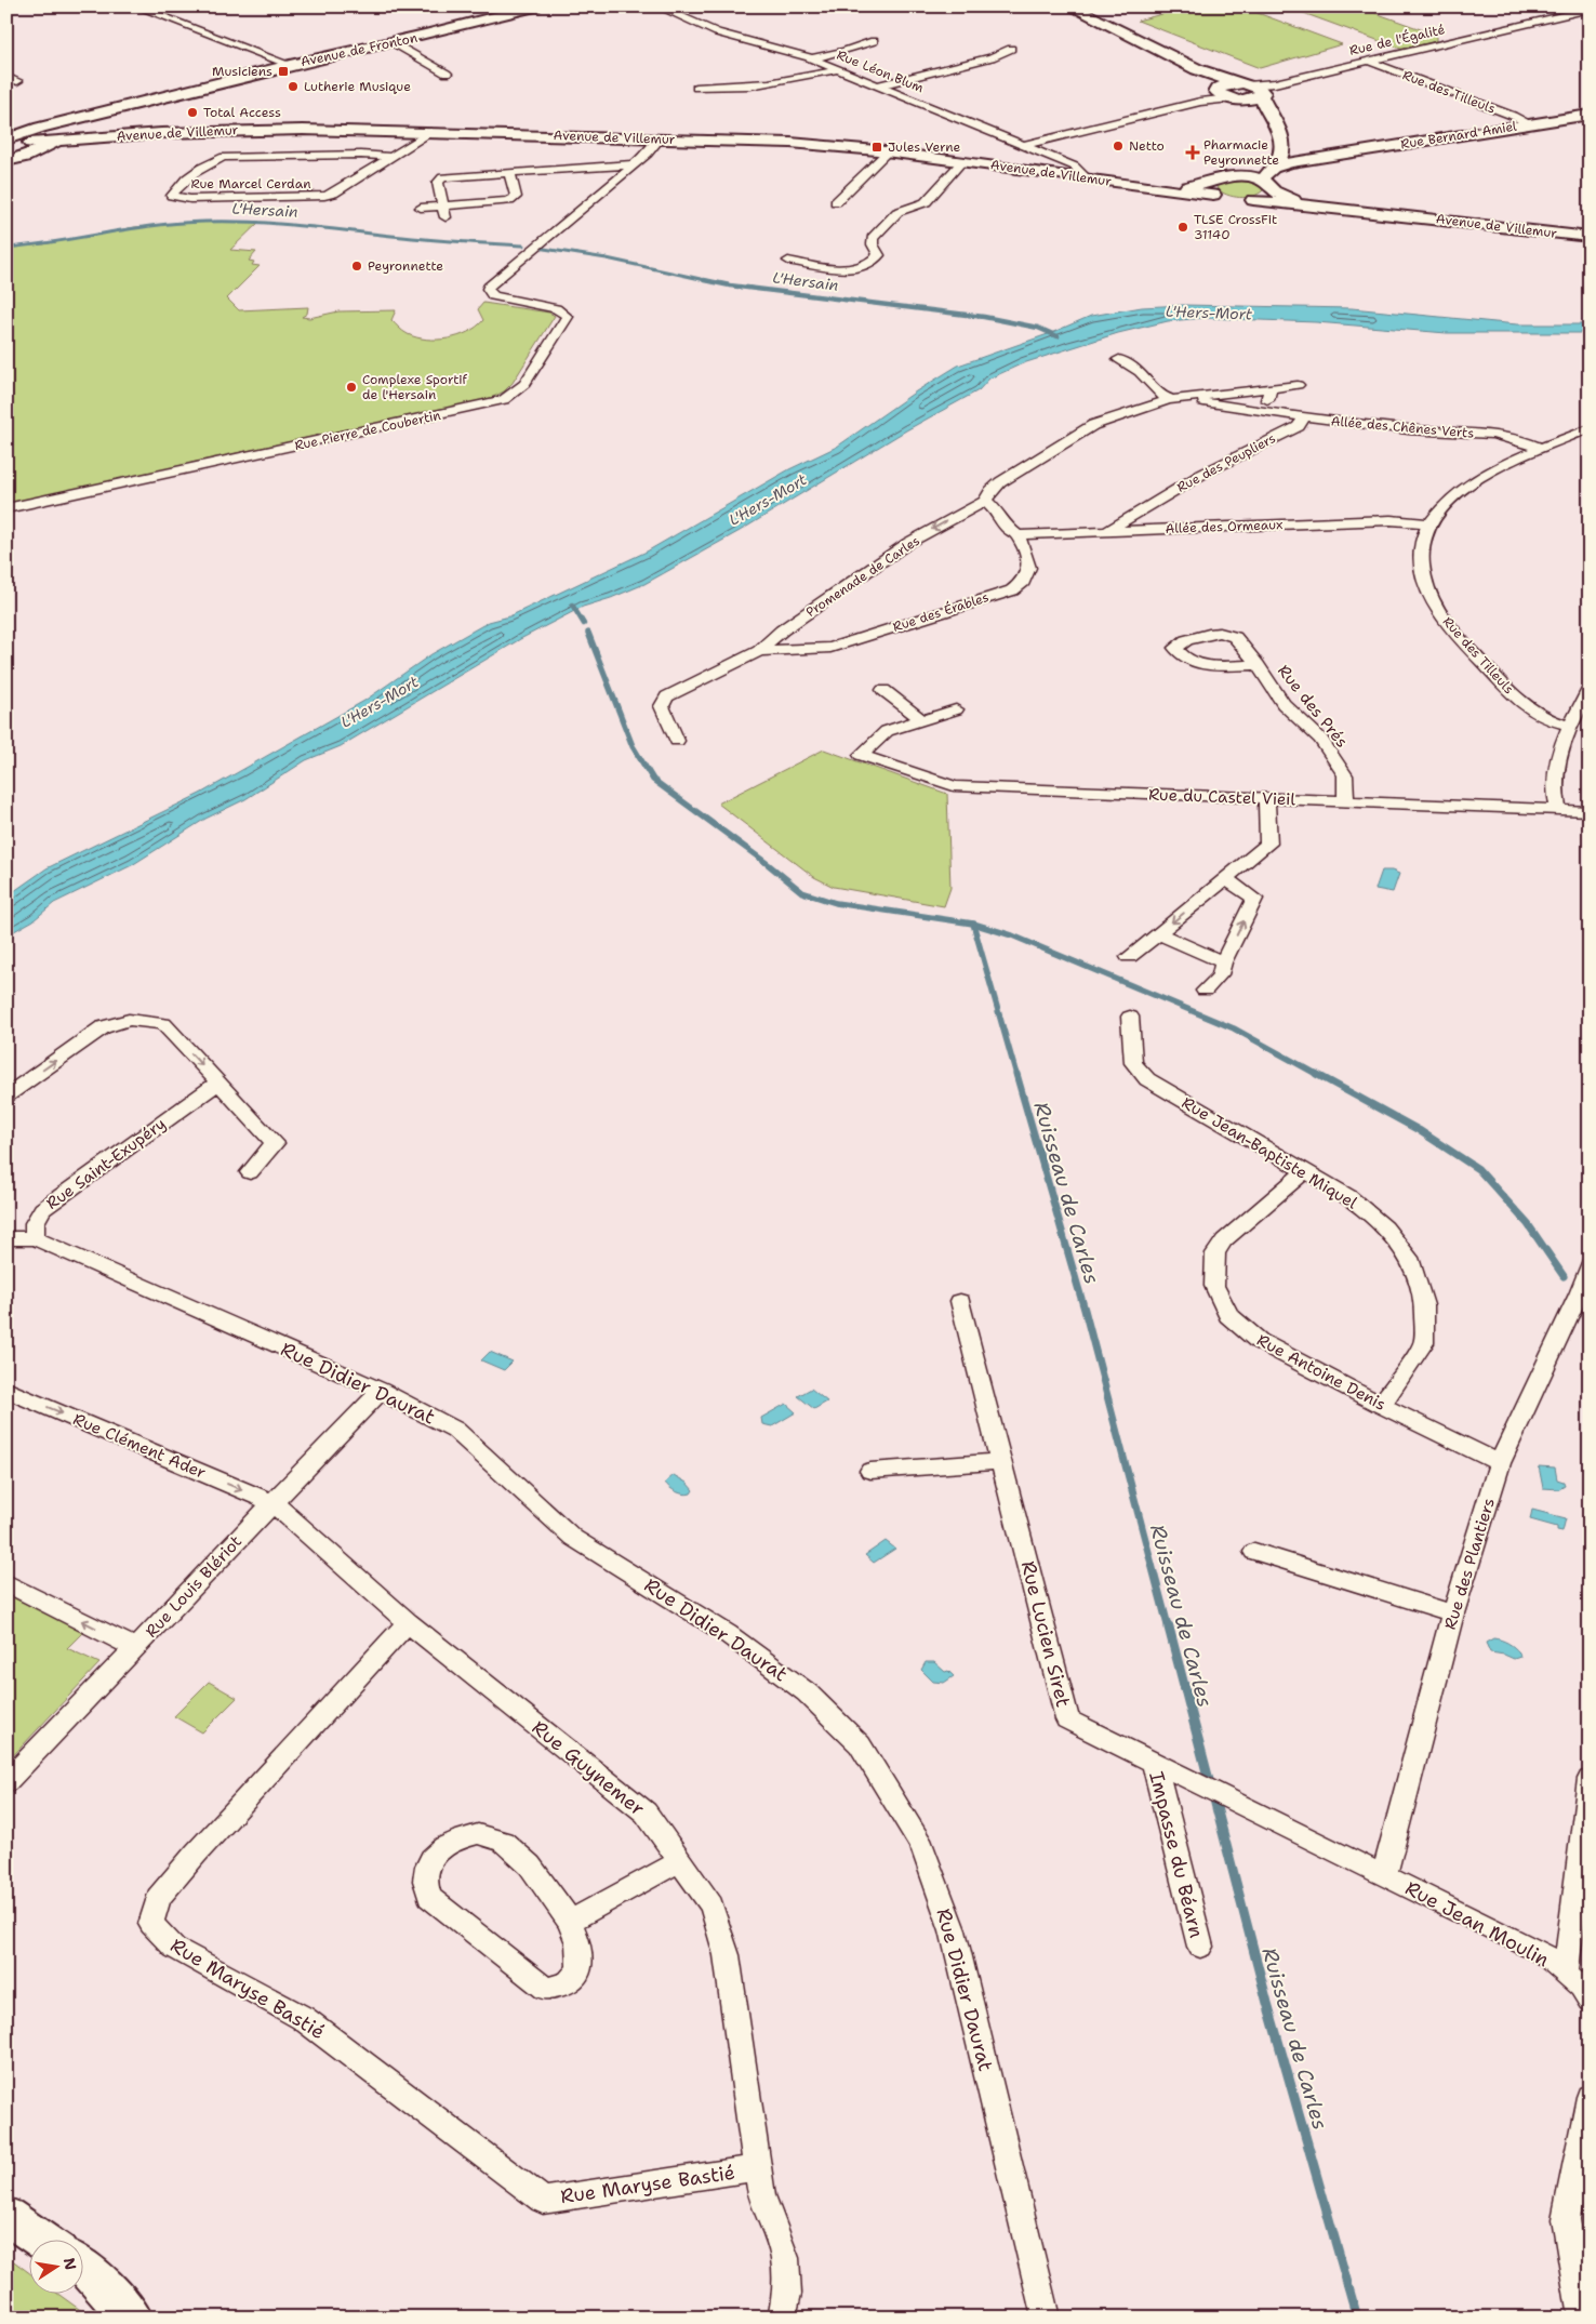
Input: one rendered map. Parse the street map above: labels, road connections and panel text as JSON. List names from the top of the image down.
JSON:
{
  "streets": {
    "main road": ["Avenue de Fronton", "Avenue de Villemur", "Rue Bernard Amiel"],
    "street": [
      "Rue de l'Égalité",
      "Rue Léon Blum",
      "Rue des Tilleuls",
      "Rue Marcel Cerdan",
      "Allée des Chênes Verts",
      "Rue Pierre de Coubertin",
      "Rue des Peupliers",
      "Allée des Ormeaux",
      "Promenade de Carles",
      "Rue des Érables",
      "Rue des Prés",
      "Rue du Castel Vieil",
      "Rue Jean-Baptiste Miquel",
      "Rue Saint-Exupéry",
      "Rue Antoine Denis",
      "Rue Didier Daurat",
      "Rue Clément Ader",
      "Rue des Plantiers",
      "Rue Louis Blériot",
      "Rue Lucien Siret",
      "Rue Guynemer",
      "Impasse du Béarn",
      "Rue Jean Moulin",
      "Rue Maryse Bastié"
    ]
  },
  "crossings": [
    ["Rue de l'Égalité", "Rue des Tilleuls"],
    ["Avenue de Fronton", "Avenue de Villemur"],
    ["Rue Léon Blum", "Avenue de Villemur"],
    ["Rue des Tilleuls", "Rue Bernard Amiel"],
    ["Rue des Tilleuls", "Allée des Chênes Verts"],
    ["Rue des Tilleuls", "Allée des Ormeaux"],
    ["Avenue de Villemur", "Rue Marcel Cerdan"],
    ["Avenue de Villemur", "Rue Pierre de Coubertin"],
    ["Allée des Chênes Verts", "Rue des Peupliers"],
    ["Allée des Chênes Verts", "Promenade de Carles"],
    ["Rue des Peupliers", "Allée des Ormeaux"],
    ["Allée des Ormeaux", "Rue des Érables"],
    ["Promenade de Carles", "Rue des Érables"],
    ["Rue des Prés", "Rue du Castel Vieil"],
    ["Rue Jean-Baptiste Miquel", "Rue Antoine Denis"],
    ["Rue Saint-Exupéry", "Rue Didier Daurat"],
    ["Rue Antoine Denis", "Rue des Plantiers"],
    ["Rue Didier Daurat", "Rue Louis Blériot"],
    ["Rue Clément Ader", "Rue Louis Blériot"],
    ["Rue Clément Ader", "Rue Guynemer"],
    ["Rue des Plantiers", "Rue Lucien Siret"],
    ["Rue des Plantiers", "Rue Jean Moulin"],
    ["Rue Louis Blériot", "Rue Guynemer"],
    ["Rue Lucien Siret", "Impasse du Béarn"],
    ["Rue Lucien Siret", "Rue Jean Moulin"],
    ["Rue Guynemer", "Rue Maryse Bastié"]
  ],
  "one_way": ["Promenade de Carles", "Rue Clément Ader"],
  "water": ["L'Hersain", "L'Hers-Mort", "Ruisseau de Carles"],
  "places": {
    "transit": ["Musiciens", "Jules Verne"],
    "other": [
      "Lutherie Musique",
      "Total Access",
      "Netto",
      "TLSE CrossFit 31140",
      "Peyronnette",
      "Complexe Sportif de l'Hersain"
    ],
    "health": ["Pharmacie Peyronnette"]
  },
  "north": "right"
}
